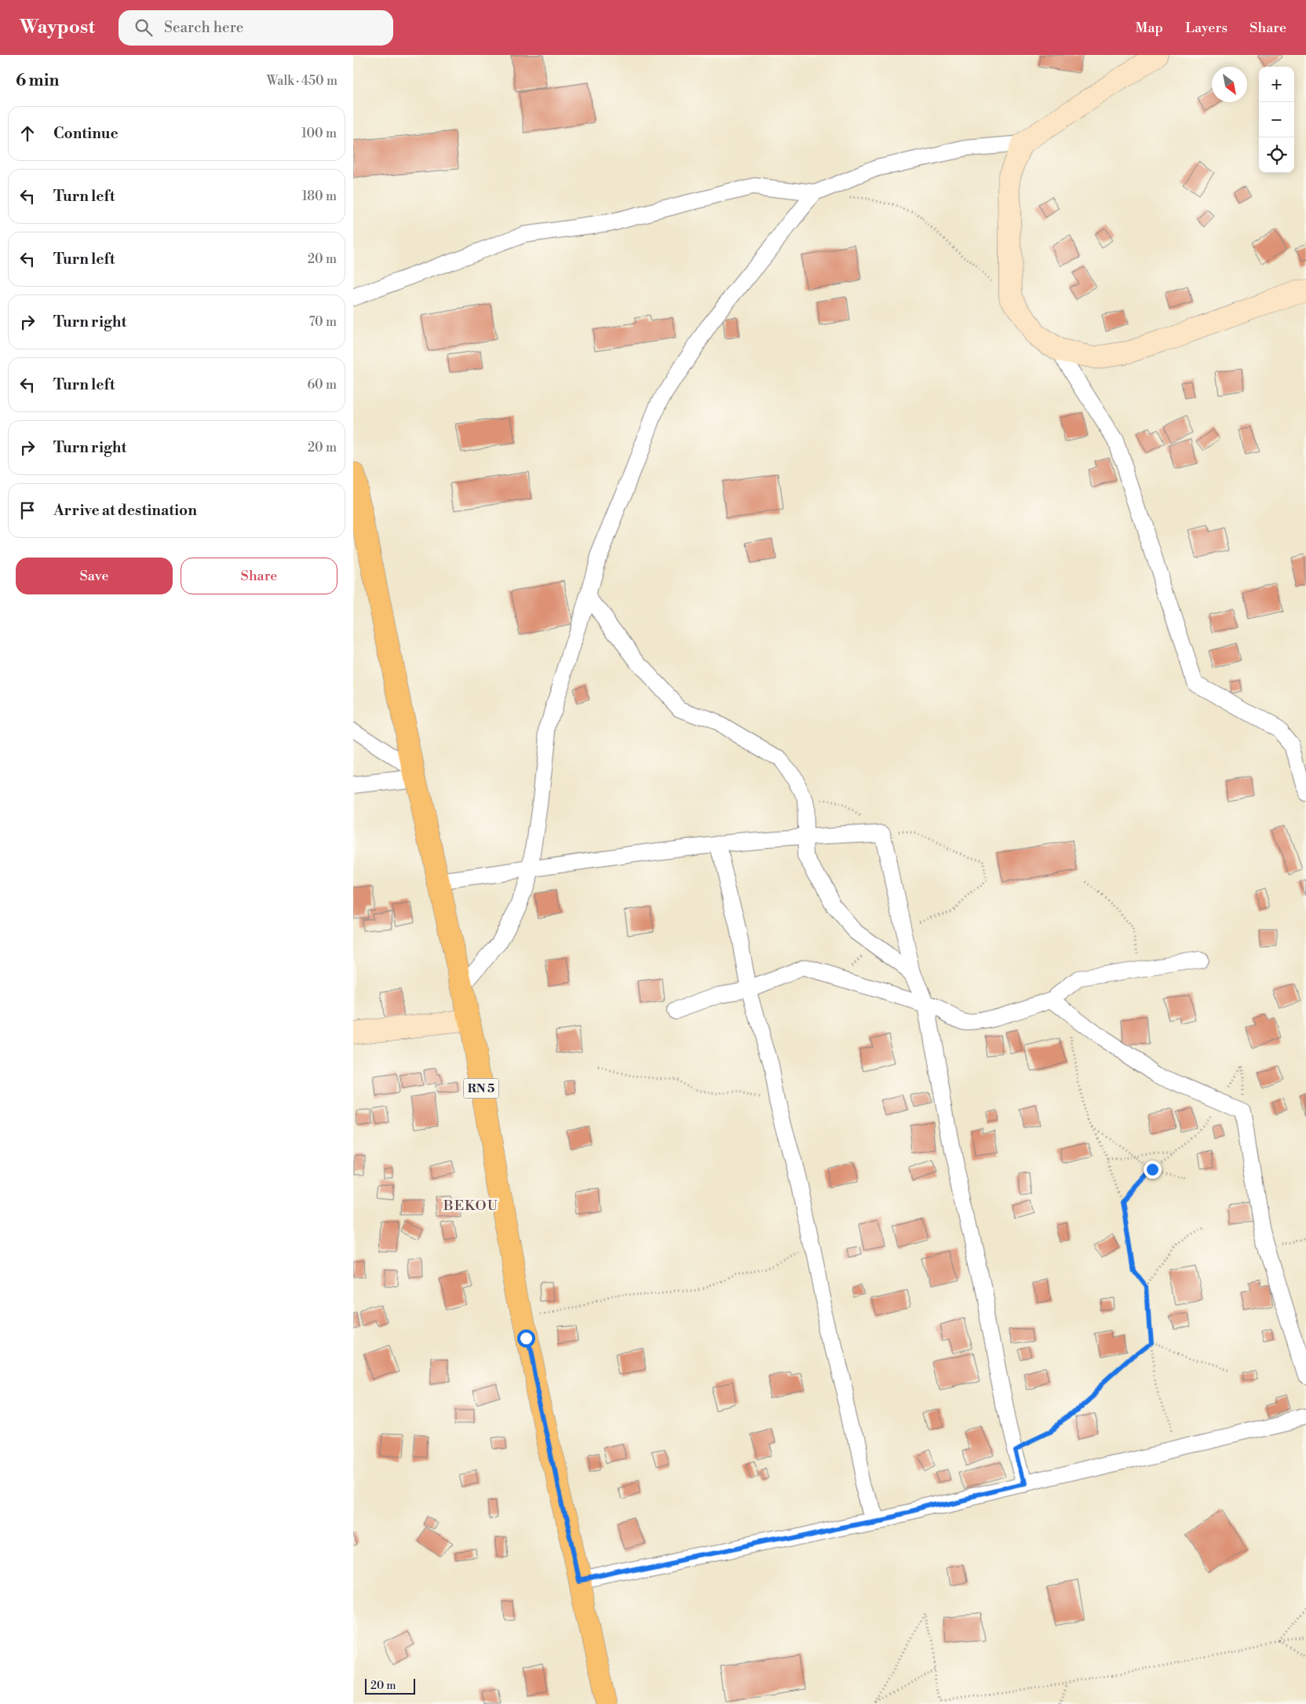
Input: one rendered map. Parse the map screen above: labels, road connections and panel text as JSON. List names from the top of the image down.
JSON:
{
  "streets": {
    "main road": ["RN 5"]
  },
  "districts": ["BEKOU"],
  "scale_bar": "20 m",
  "north": "bottom right",
  "page": {
    "header": "Waypost",
    "search": "Search here",
    "nav": ["Map", "Layers", "Share"],
    "heading": ["6 min", "Walk · 450 m"],
    "map_buttons": ["+", "−"],
    "list": [
      ["Continue", "100 m"],
      ["Turn left", "180 m"],
      ["Turn left", "20 m"],
      ["Turn right", "70 m"],
      ["Turn left", "60 m"],
      ["Turn right", "20 m"],
      "Arrive at destination"
    ],
    "buttons": ["Save", "Share"],
    "scale": "20 m"
  }
}
